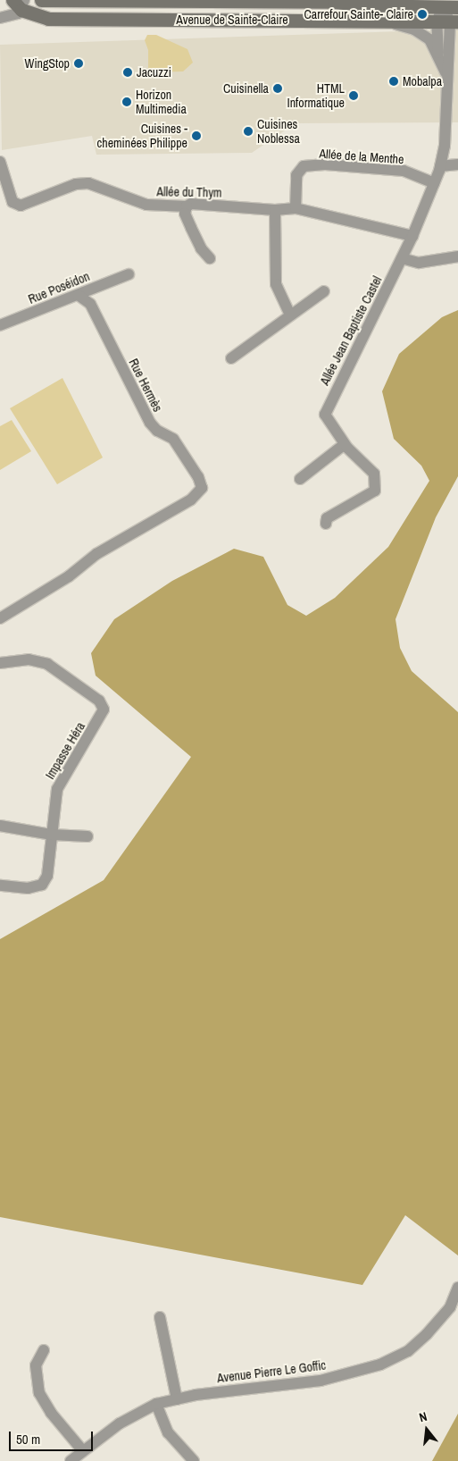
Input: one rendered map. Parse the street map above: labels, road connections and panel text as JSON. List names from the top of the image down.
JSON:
{
  "streets": {
    "main road": ["Avenue de Sainte-Claire"],
    "street": [
      "Allée de la Menthe",
      "Allée du Thym",
      "Rue Poséidon",
      "Allée Jean Baptiste Castel",
      "Rue Hermès",
      "Impasse Héra",
      "Avenue Pierre Le Goffic"
    ]
  },
  "crossings": [
    ["Avenue de Sainte-Claire", "Allée Jean Baptiste Castel"],
    ["Allée de la Menthe", "Allée du Thym"],
    ["Allée de la Menthe", "Allée Jean Baptiste Castel"],
    ["Allée du Thym", "Allée Jean Baptiste Castel"],
    ["Rue Poséidon", "Rue Hermès"]
  ],
  "places": [
    "Carrefour Sainte- Claire",
    "WingStop",
    "Jacuzzi",
    "Mobalpa",
    "Cuisinella",
    "HTML Informatique",
    "Horizon Multimedia",
    "Cuisines Noblessa",
    "Cuisines - cheminées Philippe"
  ],
  "scale_bar": "50 m",
  "north": "top"
}
